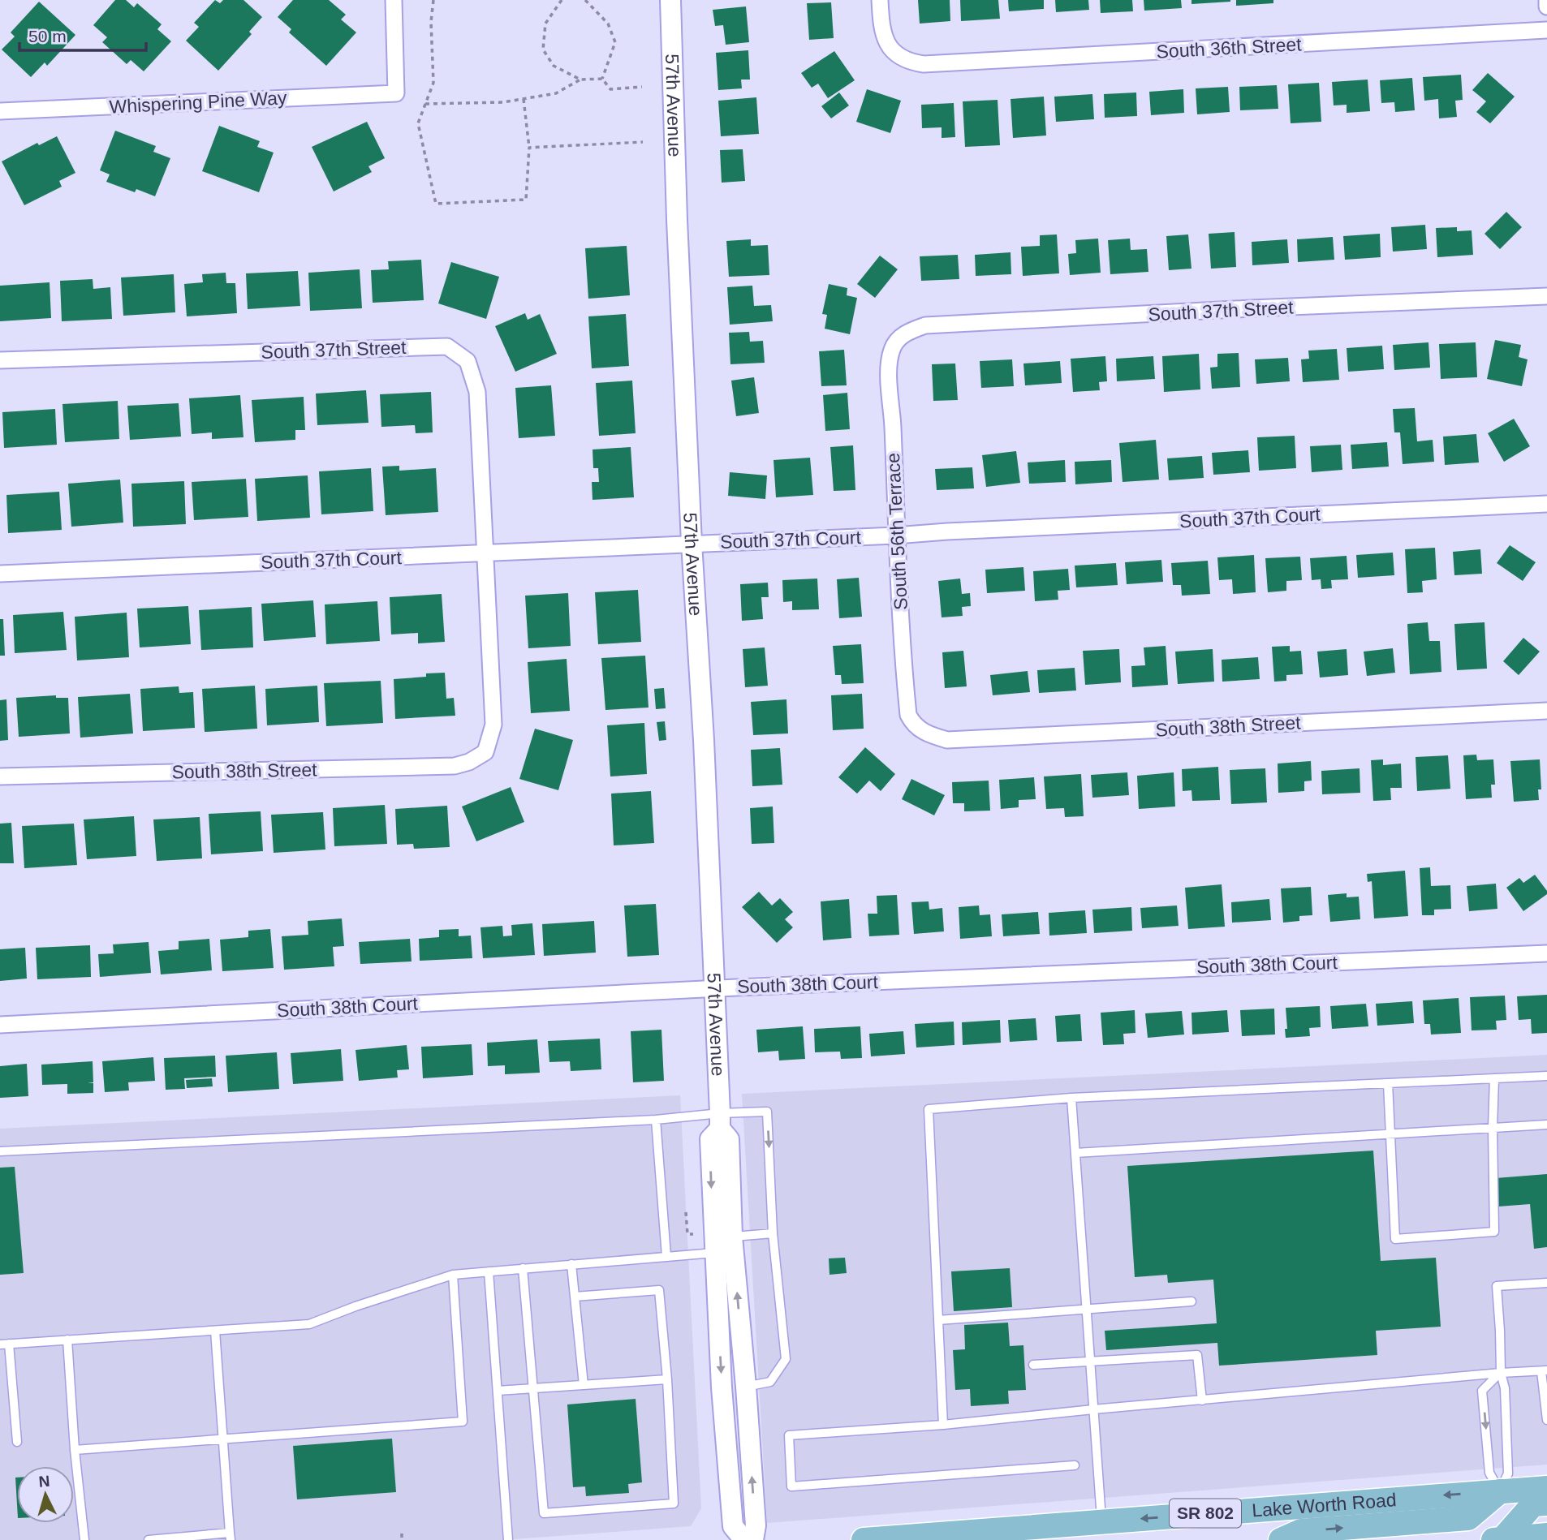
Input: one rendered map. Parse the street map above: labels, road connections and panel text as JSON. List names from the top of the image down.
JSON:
{
  "streets": {
    "main road": ["Lake Worth Road", "SR 802"],
    "street": [
      "South 36th Street",
      "Whispering Pine Way",
      "57th Avenue",
      "South 37th Street",
      "South 37th Court",
      "South 56th Terrace",
      "South 38th Street",
      "South 38th Court"
    ]
  },
  "crossings": [
    ["57th Avenue", "South 37th Court"],
    ["57th Avenue", "South 38th Court"],
    ["South 37th Street", "South 37th Court"],
    ["South 37th Street", "South 56th Terrace"],
    ["South 37th Street", "South 38th Street"],
    ["South 37th Court", "South 56th Terrace"],
    ["South 56th Terrace", "South 38th Street"]
  ],
  "scale_bar": "50 m",
  "north": "top"
}
